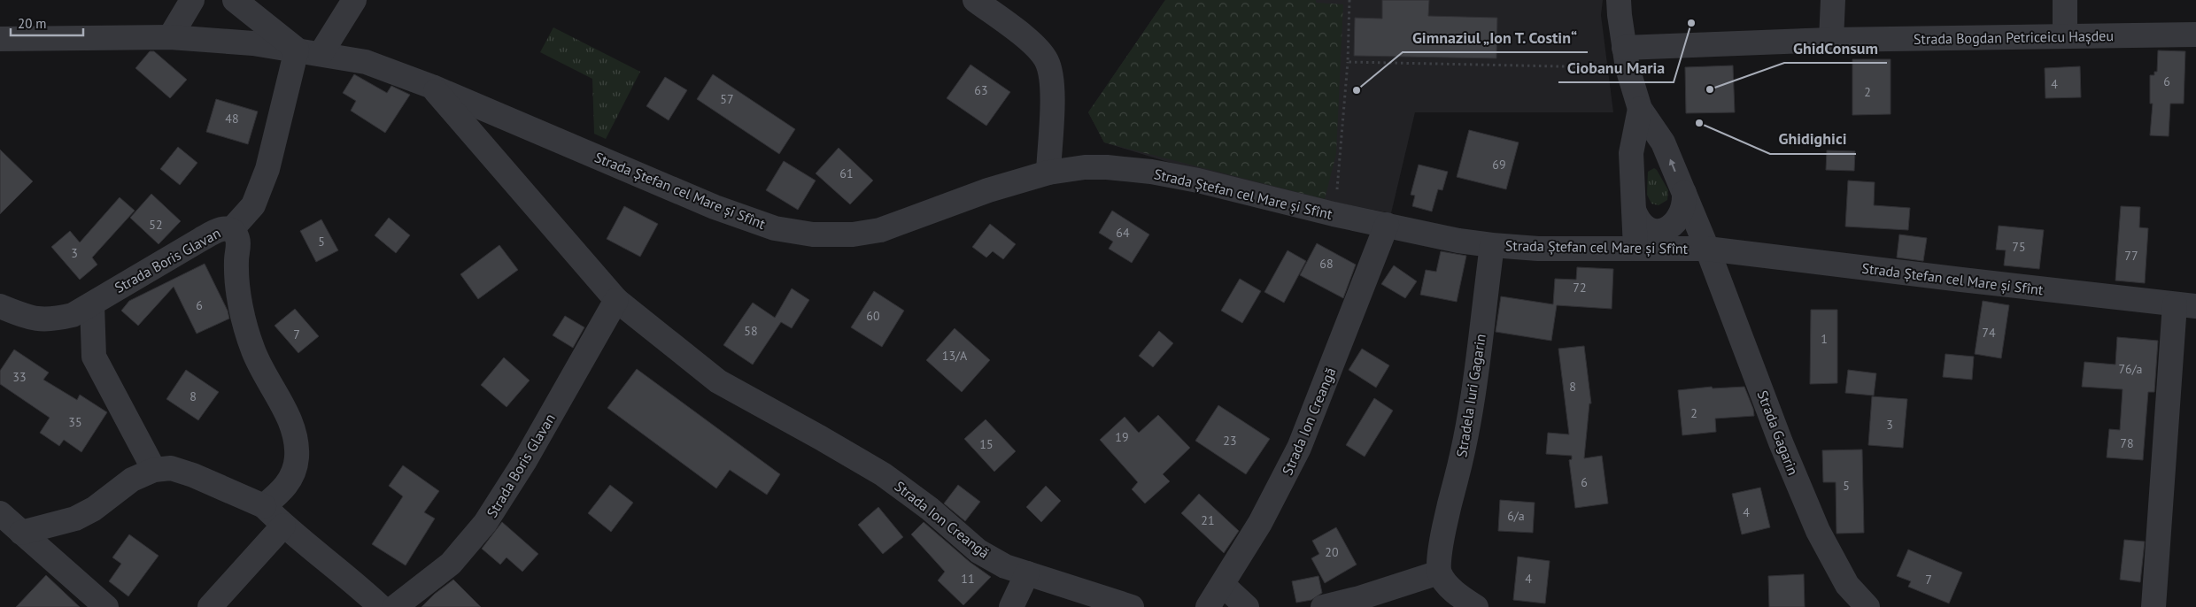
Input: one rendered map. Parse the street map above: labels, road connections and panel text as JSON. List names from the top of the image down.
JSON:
{
  "streets": {
    "street": [
      "Strada Bogdan Petriceicu Hașdeu",
      "Strada Ștefan cel Mare și Sfînt",
      "Strada Boris Glavan",
      "Stradela Iuri Gagarin",
      "Strada Ion Creangă",
      "Strada Gagarin"
    ]
  },
  "crossings": [
    ["Strada Ștefan cel Mare și Sfînt", "Stradela Iuri Gagarin"],
    ["Strada Ștefan cel Mare și Sfînt", "Strada Ion Creangă"],
    ["Strada Ștefan cel Mare și Sfînt", "Strada Gagarin"],
    ["Strada Boris Glavan", "Strada Ion Creangă"]
  ],
  "places": [
    "Ciobanu Maria",
    "GhidConsum",
    "Gimnaziul „Ion T. Costin“",
    "Ghidighici"
  ],
  "house_numbers": [
    "6",
    "4",
    "63",
    "2",
    "57",
    "48",
    "69",
    "61",
    "52",
    "64",
    "5",
    "75",
    "3",
    "77",
    "68",
    "72",
    "6",
    "60",
    "58",
    "74",
    "7",
    "1",
    "13/A",
    "76/a",
    "33",
    "8",
    "8",
    "2",
    "35",
    "3",
    "19",
    "23",
    "78",
    "15",
    "6",
    "5",
    "4",
    "6/a",
    "21",
    "20",
    "11",
    "4",
    "7"
  ],
  "scale_bar": "20 m"
}
